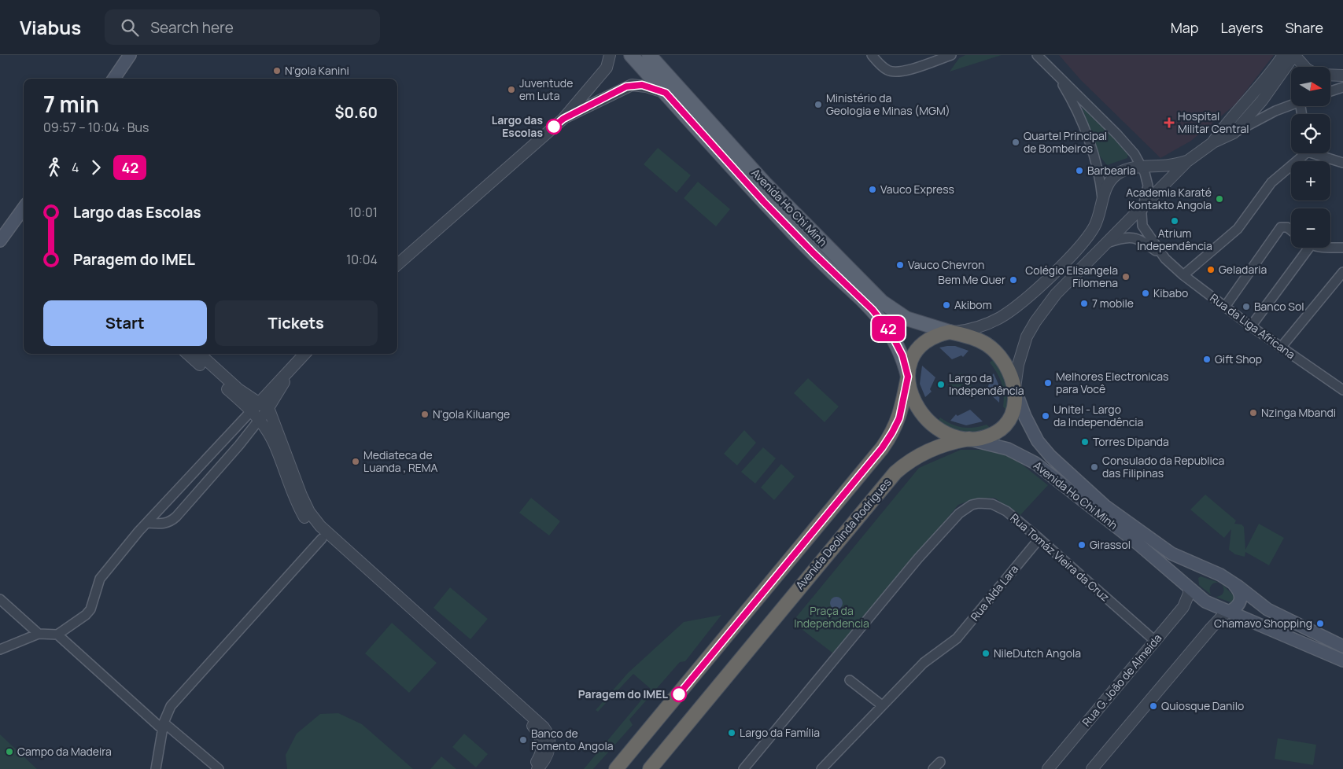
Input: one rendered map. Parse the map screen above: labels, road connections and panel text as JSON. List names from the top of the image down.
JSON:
{
  "streets": {
    "highway": ["Avenida Deolinda Rodrigues"],
    "main road": ["Avenida Ho Chi Minh"],
    "street": [
      "Rua da Liga Africana",
      "Rua Tomáz Vieira da Cruz",
      "Rua Alda Lara",
      "Rua G. João de Almeida"
    ]
  },
  "crossings": [
    ["Avenida Ho Chi Minh", "Avenida Deolinda Rodrigues"],
    ["Avenida Ho Chi Minh", "Rua G. João de Almeida"],
    ["Rua Tomáz Vieira da Cruz", "Rua Alda Lara"],
    ["Rua Tomáz Vieira da Cruz", "Rua G. João de Almeida"]
  ],
  "parks": ["Praça da Independencia"],
  "places": {
    "other": [
      "N'gola Kanini",
      "Juventude em Luta",
      "Ministério da Geologia e Minas (MGM)",
      "Largo das Escolas",
      "Quartel Principal de Bombeiros",
      "Barbearia",
      "Vauco Express",
      "Academia Karaté Kontakto Angola",
      "Atrium Independência",
      "Vauco Chevron",
      "Geladaria",
      "Colégio Elisangela Filomena",
      "Bem Me Quer",
      "Kibabo",
      "7 mobile",
      "Akibom",
      "Banco Sol",
      "Gift Shop",
      "Melhores Electronicas para Você",
      "Largo da Independência",
      "Nzinga Mbandi",
      "N'gola Kiluange",
      "Unitel - Largo da Independência",
      "Torres Dipanda",
      "Mediateca de Luanda , REMA",
      "Consulado da Republica das Filipinas",
      "Girassol",
      "Chamavo Shopping",
      "NileDutch Angola",
      "Paragem do IMEL",
      "Quiosque Danilo",
      "Largo da Família",
      "Banco de Fomento Angola",
      "Campo da Madeira"
    ],
    "health": ["Hospital Militar Central"]
  },
  "lines": ["bus line 42"],
  "north": "right",
  "page": {
    "header": "Viabus",
    "search": "Search here",
    "nav": ["Map", "Layers", "Share"],
    "on_map": "42",
    "map_buttons": ["+", "−"],
    "heading": ["7 min", "09:57 – 10:04 · Bus", "$0.60"],
    "legs": ["4", "42"],
    "list": [
      {
        "name": "Largo das Escolas",
        "value": "10:01"
      },
      {
        "name": "Paragem do IMEL",
        "value": "10:04"
      }
    ],
    "buttons": ["Start", "Tickets"]
  }
}
